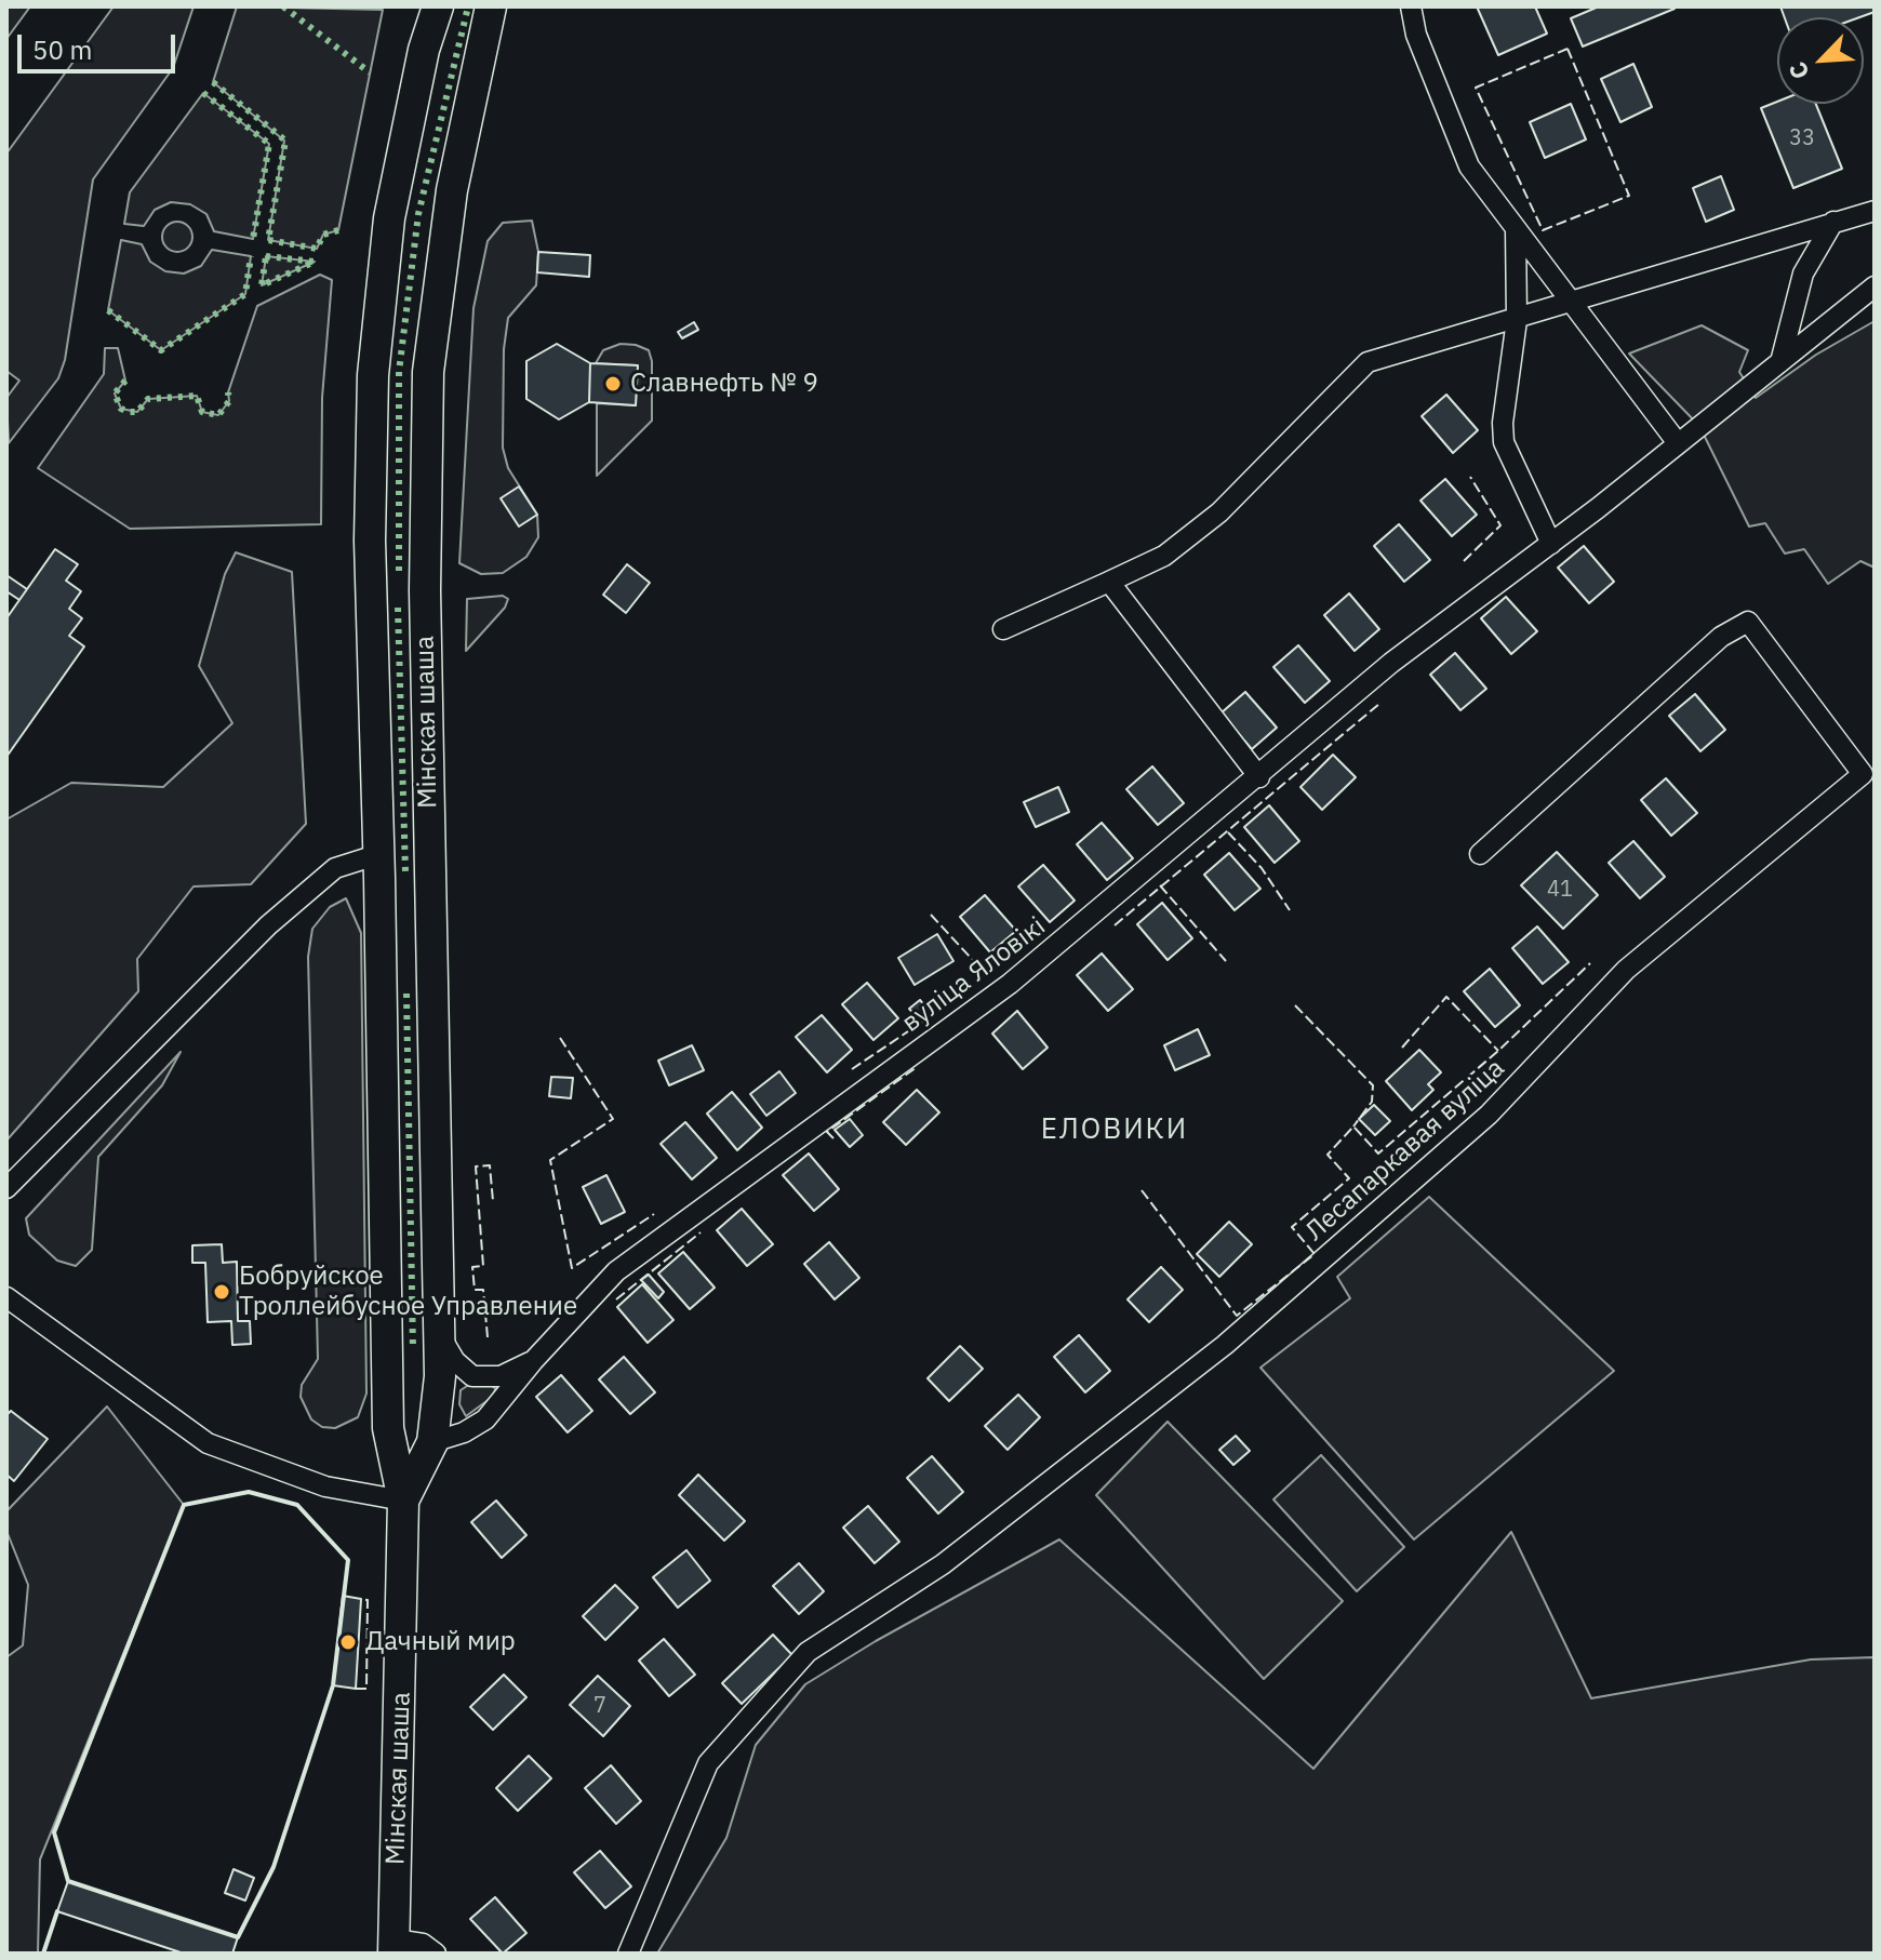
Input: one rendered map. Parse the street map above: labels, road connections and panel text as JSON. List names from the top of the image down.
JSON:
{
  "streets": {
    "main road": ["Мінская шаша"],
    "street": ["вуліца Яловікі", "Лесапаркавая вуліца"]
  },
  "crossings": [
    ["Мінская шаша", "вуліца Яловікі"]
  ],
  "districts": ["ЕЛОВИКИ"],
  "places": ["Славнефть № 9", "Бобруйское Троллейбусное Управление", "Дачный мир"],
  "house_numbers": ["33", "41", "7"],
  "scale_bar": "50 m",
  "north": "bottom left"
}
